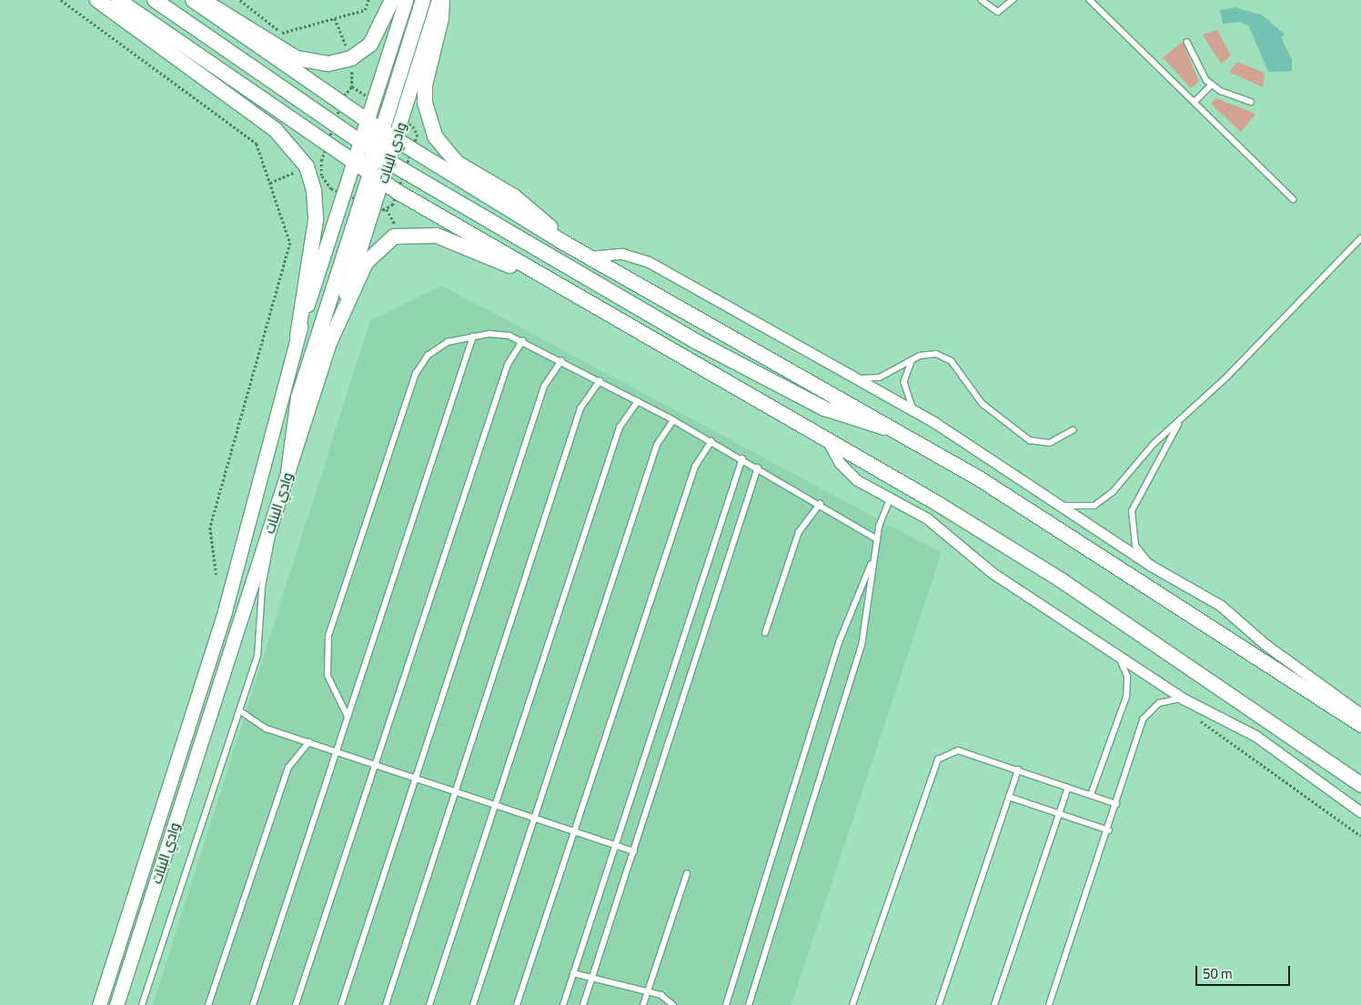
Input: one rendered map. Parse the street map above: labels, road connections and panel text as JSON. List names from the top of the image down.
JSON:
{
  "streets": {
    "street": ["وادي البنات"]
  },
  "scale_bar": "50 m"
}
